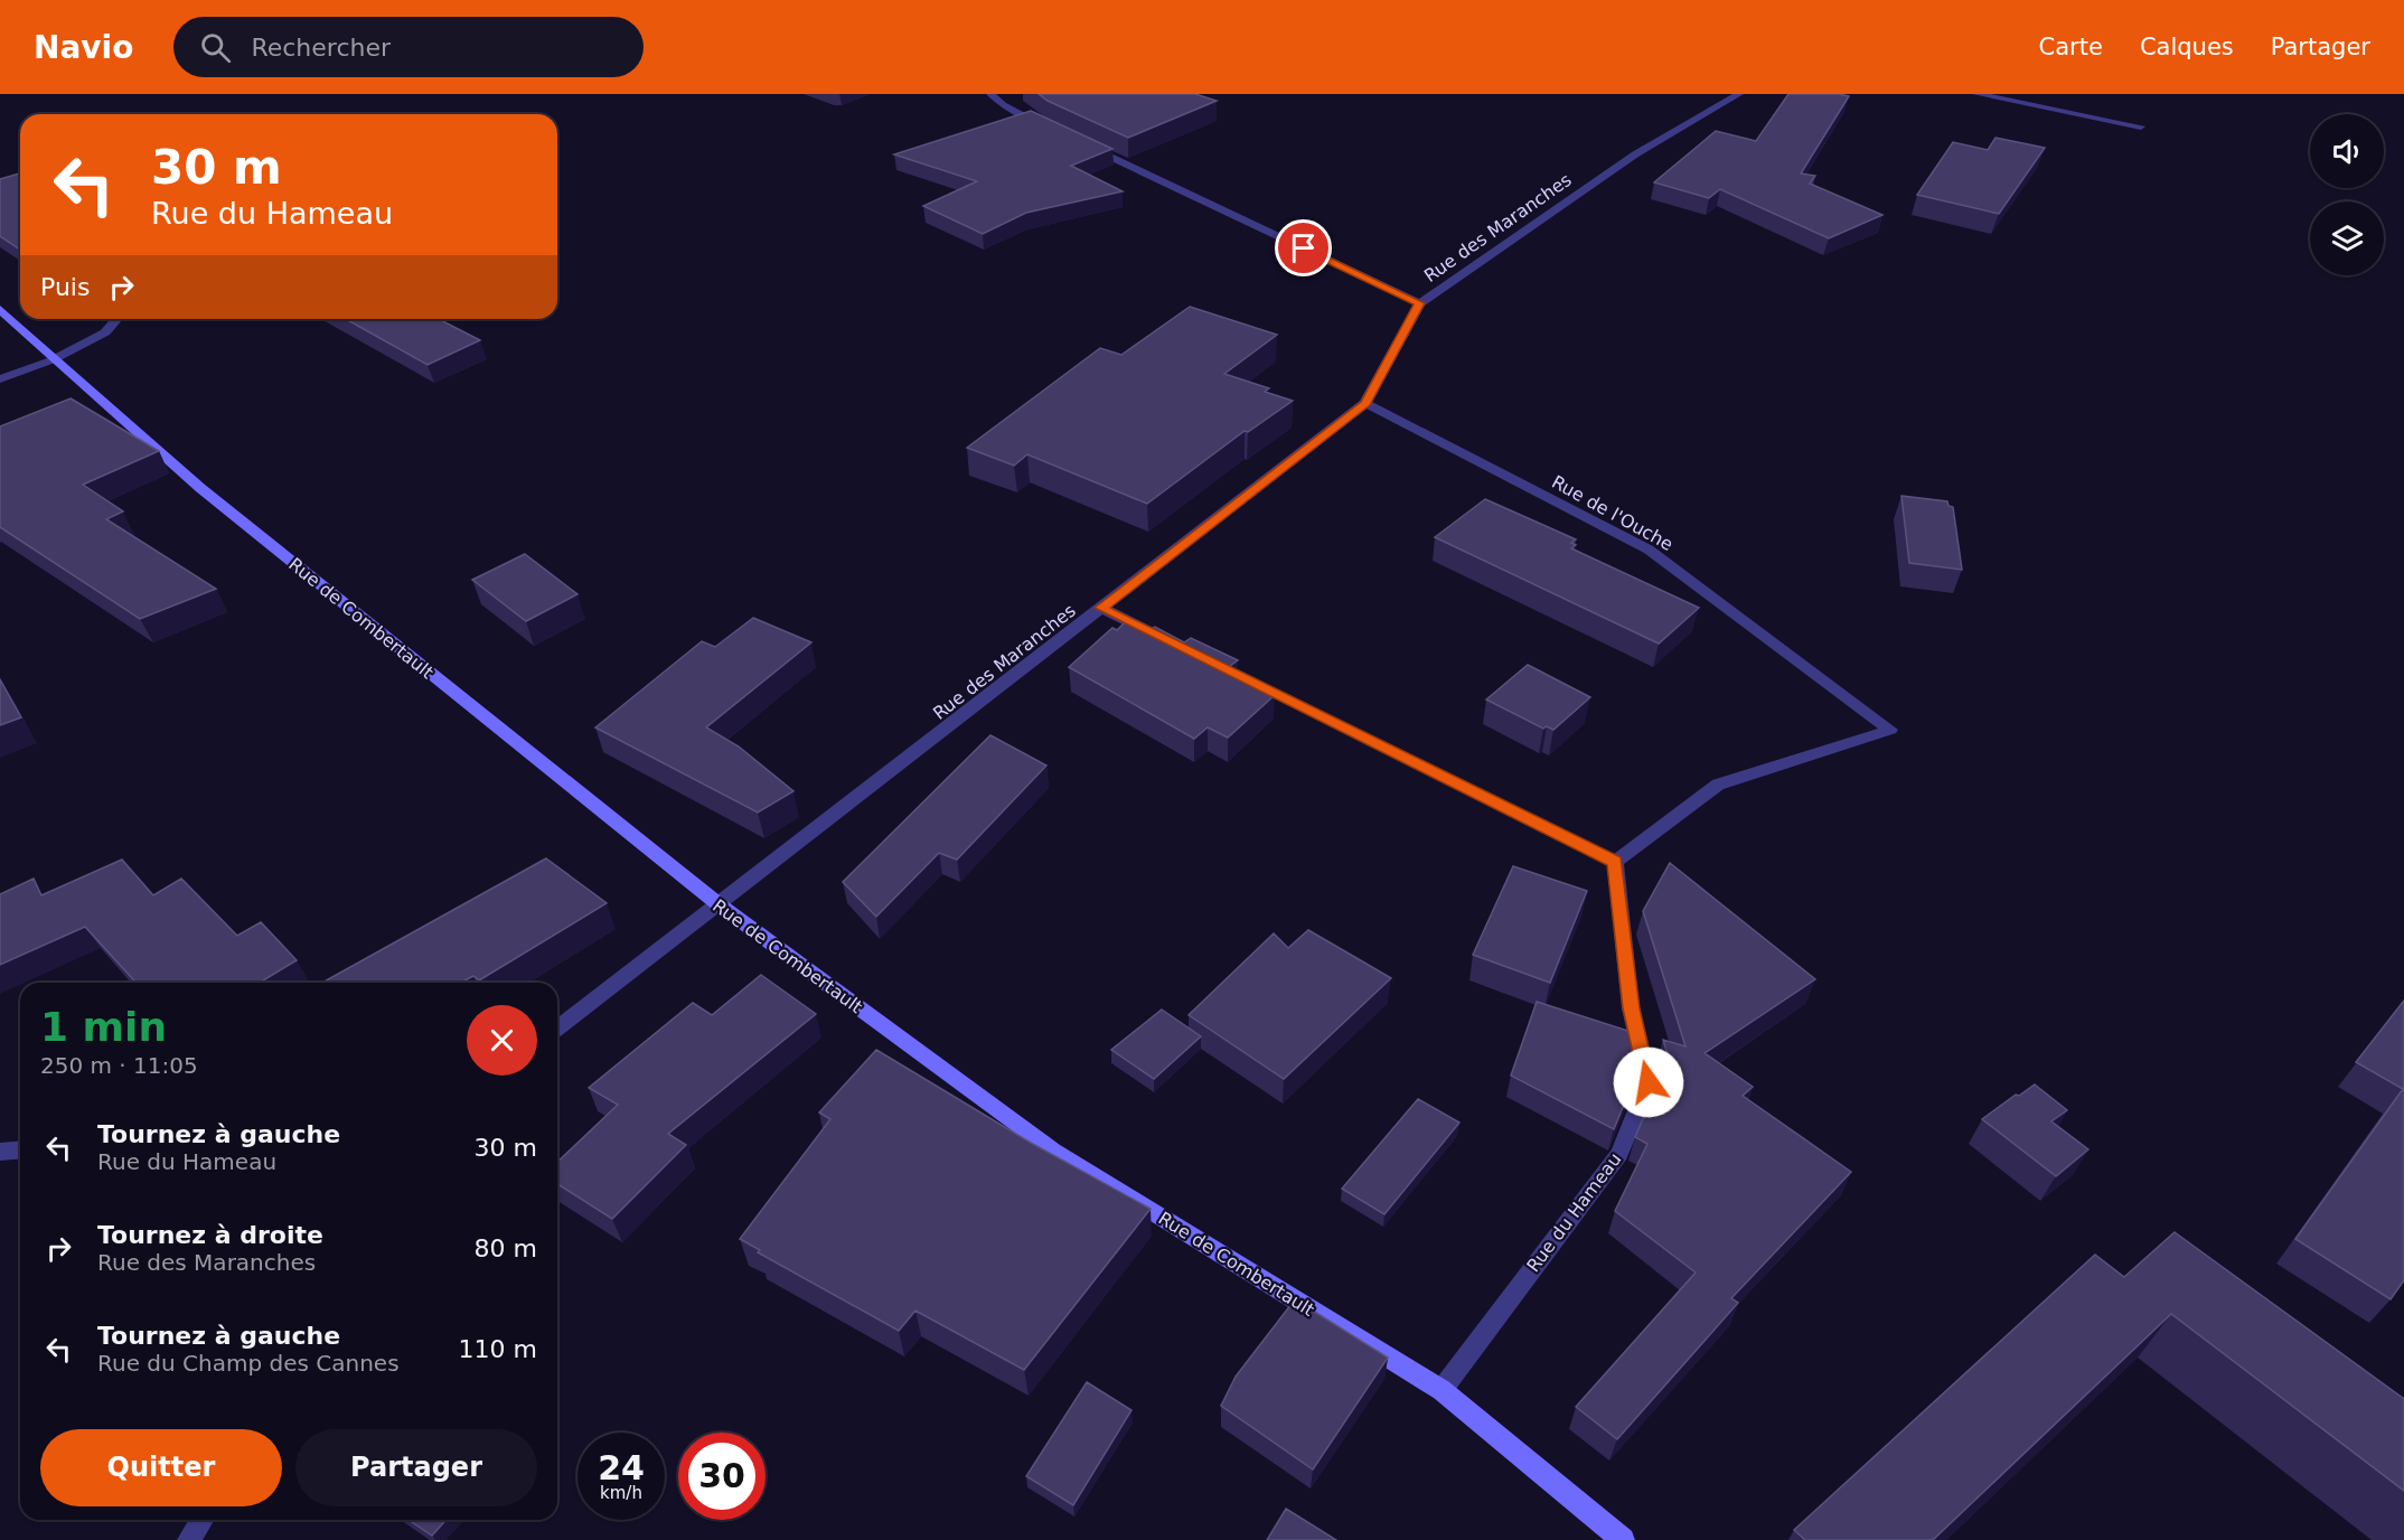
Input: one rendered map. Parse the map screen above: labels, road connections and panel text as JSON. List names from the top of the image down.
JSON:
{
  "streets": {
    "street": [
      "Rue des Maranches",
      "Rue de l'Ouche",
      "Rue de Combertault",
      "Rue du Hameau"
    ]
  },
  "crossings": [
    ["Rue des Maranches", "Rue de l'Ouche"],
    ["Rue des Maranches", "Rue de Combertault"],
    ["Rue de l'Ouche", "Rue du Hameau"],
    ["Rue de Combertault", "Rue du Hameau"]
  ],
  "page": {
    "header": "Navio",
    "search": "Rechercher",
    "nav": ["Carte", "Calques", "Partager"],
    "turn": ["30 m", "Rue du Hameau"],
    "then": "Puis",
    "heading": ["1 min", "250 m · 11:05"],
    "list": [
      {
        "name": "Tournez à gauche",
        "note": "Rue du Hameau",
        "value": "30 m"
      },
      {
        "name": "Tournez à droite",
        "note": "Rue des Maranches",
        "value": "80 m"
      },
      {
        "name": "Tournez à gauche",
        "note": "Rue du Champ des Cannes",
        "value": "110 m"
      }
    ],
    "buttons": ["Quitter", "Partager"],
    "speed": "24 km/h",
    "limit": "30"
  }
}
